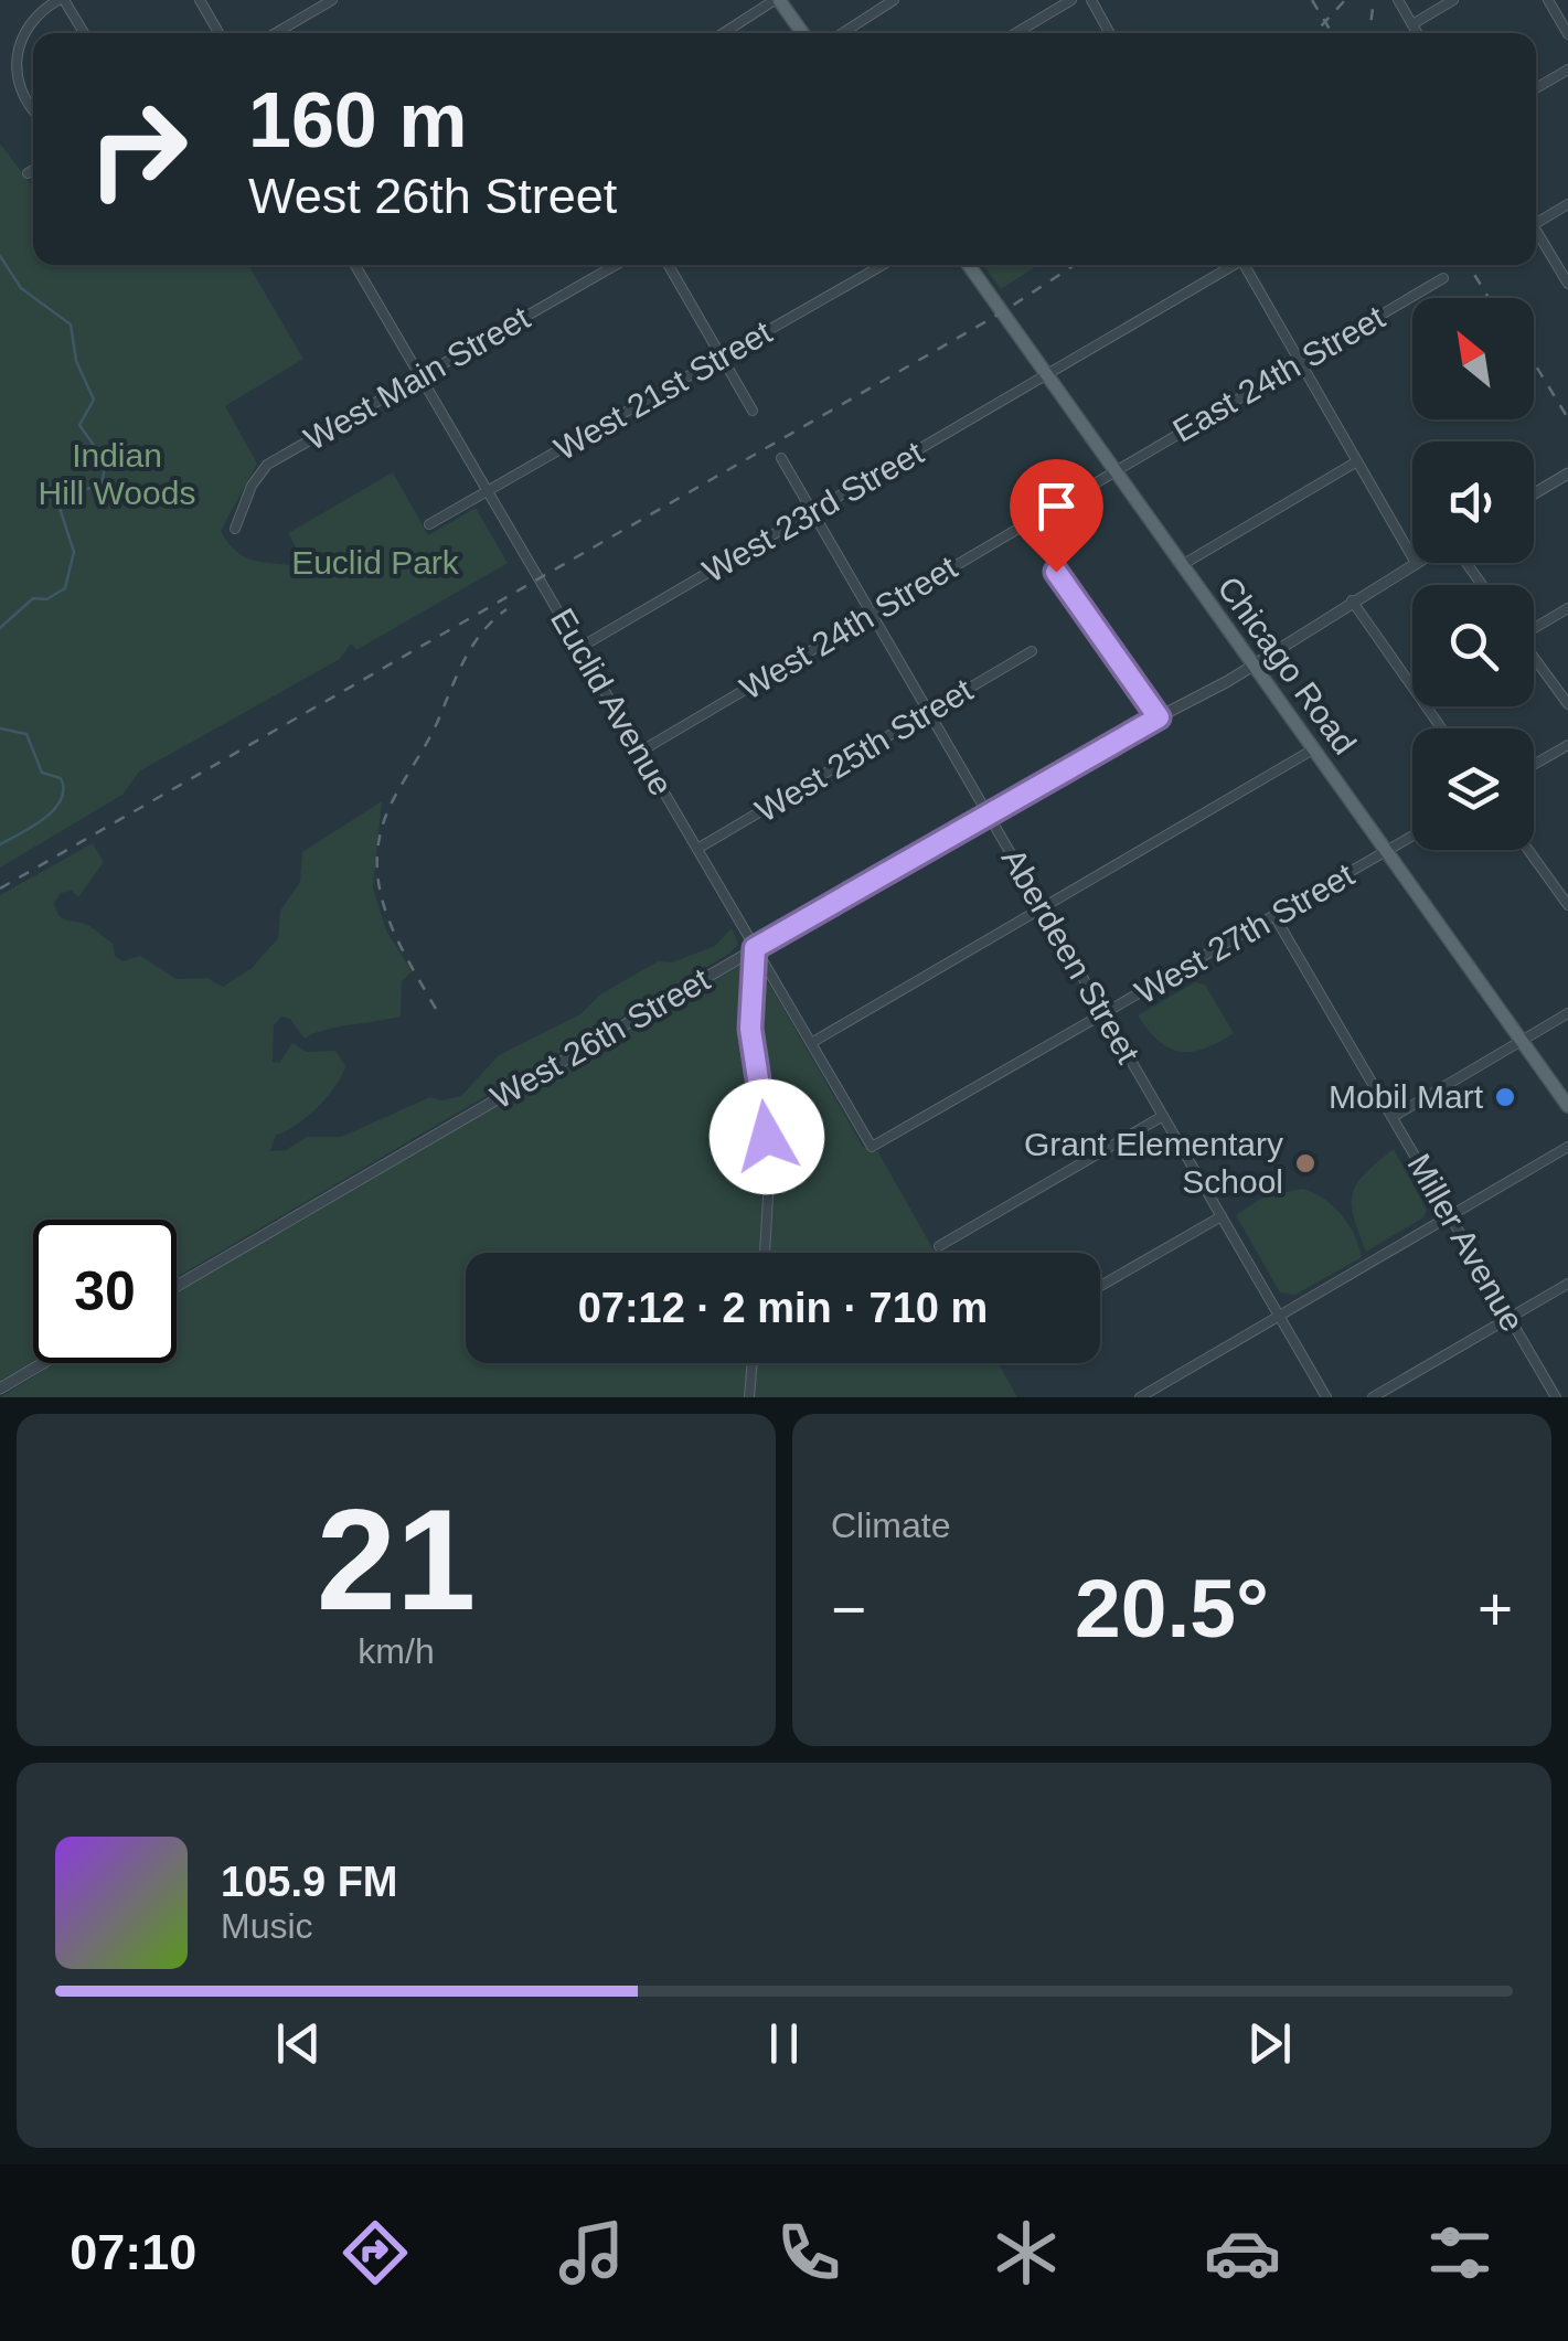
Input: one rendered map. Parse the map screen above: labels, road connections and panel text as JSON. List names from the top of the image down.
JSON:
{
  "streets": {
    "main road": ["Chicago Road"],
    "street": [
      "East 24th Street",
      "West Main Street",
      "West 21st Street",
      "West 23rd Street",
      "West 24th Street",
      "Euclid Avenue",
      "West 25th Street",
      "West 27th Street",
      "Aberdeen Street",
      "West 26th Street",
      "Miller Avenue"
    ]
  },
  "crossings": [
    ["East 24th Street", "West 24th Street"],
    ["East 24th Street", "Chicago Road"],
    ["West Main Street", "Euclid Avenue"],
    ["West 21st Street", "Euclid Avenue"],
    ["West 23rd Street", "Chicago Road"],
    ["West 23rd Street", "Euclid Avenue"],
    ["West 23rd Street", "Aberdeen Street"],
    ["West 24th Street", "Chicago Road"],
    ["West 24th Street", "Euclid Avenue"],
    ["West 24th Street", "Aberdeen Street"],
    ["Chicago Road", "West 27th Street"],
    ["Chicago Road", "West 26th Street"],
    ["Euclid Avenue", "West 25th Street"],
    ["Euclid Avenue", "West 27th Street"],
    ["Euclid Avenue", "West 26th Street"],
    ["West 25th Street", "Aberdeen Street"],
    ["West 27th Street", "Aberdeen Street"],
    ["West 27th Street", "Miller Avenue"],
    ["Aberdeen Street", "West 26th Street"]
  ],
  "parks": ["Indian Hill Woods", "Euclid Park"],
  "places": ["Mobil Mart", "Grant Elementary School"],
  "north": "top left",
  "page": {
    "turn": ["160 m", "West 26th Street"],
    "limit": "30",
    "trip": "07:12 · 2 min · 710 m",
    "tile": [
      ["21", "km/h"],
      "Climate"
    ],
    "heat": ["−", "20.5°", "+"],
    "song": ["105.9 FM", "Music"],
    "tabs": "07:10"
  }
}
